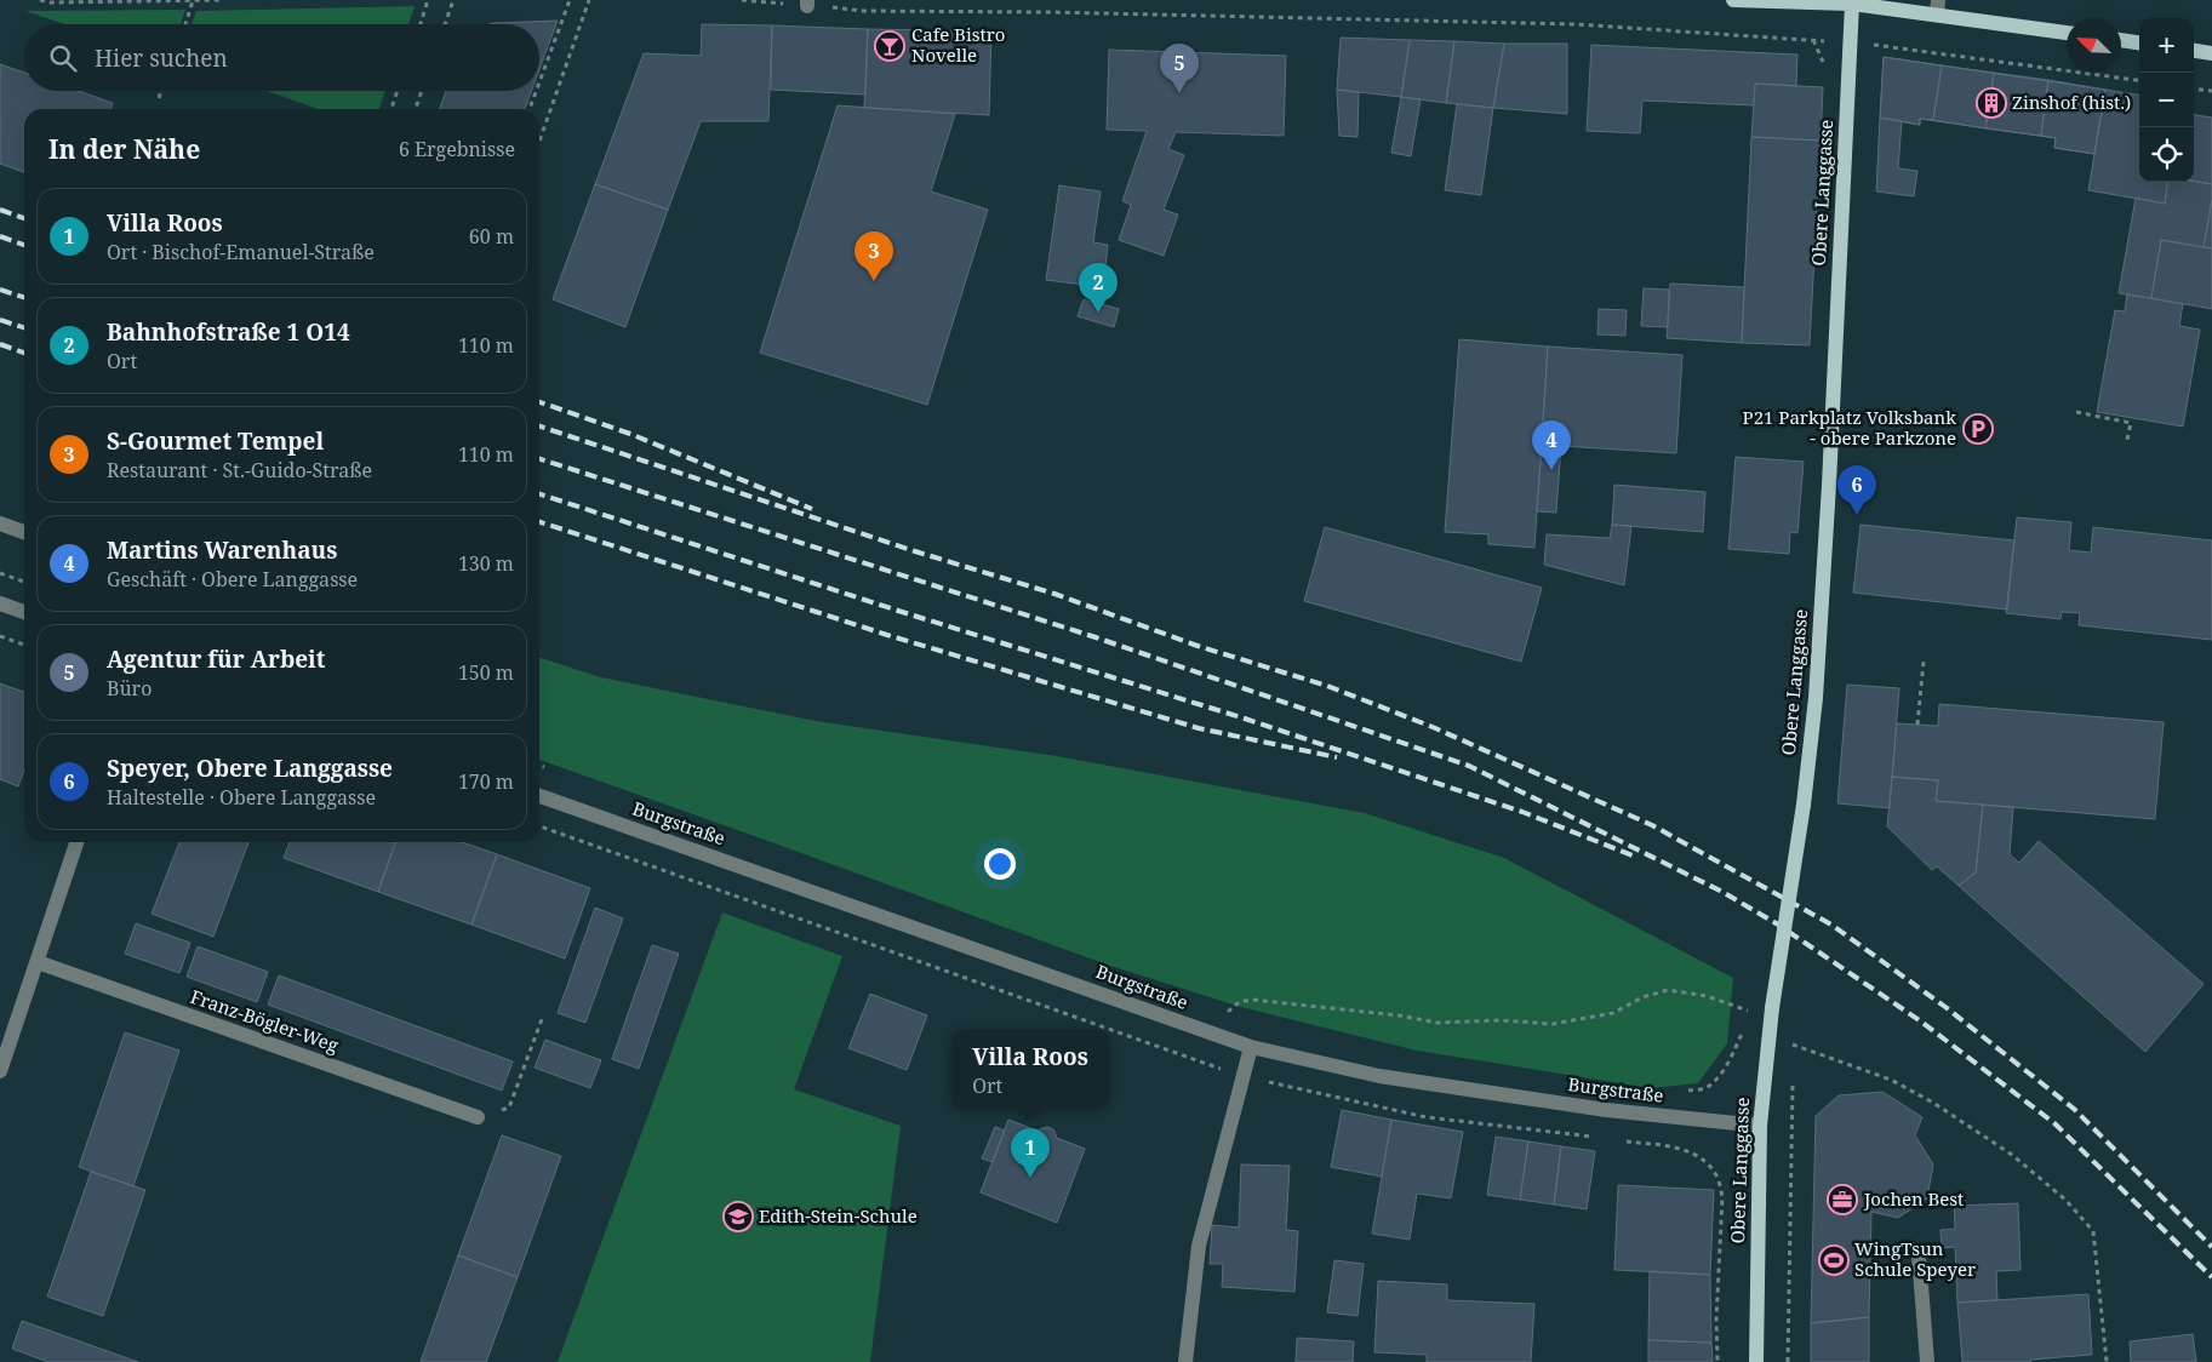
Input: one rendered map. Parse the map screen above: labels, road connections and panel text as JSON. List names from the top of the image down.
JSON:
{
  "streets": {
    "main road": ["Obere Langgasse"],
    "street": ["Burgstraße", "Franz-Bögler-Weg"]
  },
  "crossings": [
    ["Obere Langgasse", "Burgstraße"]
  ],
  "places": {
    "bar": ["Cafe Bistro Novelle"],
    "building": ["Zinshof (hist.)"],
    "parking": ["P21 Parkplatz Volksbank - obere Parkzone"],
    "office": ["Jochen Best"],
    "school or university": ["Edith-Stein-Schule"],
    "sports": ["WingTsun Schule Speyer"]
  },
  "north": "top left",
  "page": {
    "map_buttons": ["+", "−"],
    "search": "Hier suchen",
    "pins": [
      "5",
      "3",
      "2",
      "4",
      "6",
      "1"
    ],
    "heading": ["In der Nähe", "6 Ergebnisse"],
    "list": [
      {
        "mark": "1",
        "name": "Villa Roos",
        "note": "Ort · Bischof-Emanuel-Straße",
        "value": "60 m"
      },
      {
        "mark": "2",
        "name": "Bahnhofstraße 1 O14",
        "note": "Ort",
        "value": "110 m"
      },
      {
        "mark": "3",
        "name": "S-Gourmet Tempel",
        "note": "Restaurant · St.-Guido-Straße",
        "value": "110 m"
      },
      {
        "mark": "4",
        "name": "Martins Warenhaus",
        "note": "Geschäft · Obere Langgasse",
        "value": "130 m"
      },
      {
        "mark": "5",
        "name": "Agentur für Arbeit",
        "note": "Büro",
        "value": "150 m"
      },
      {
        "mark": "6",
        "name": "Speyer, Obere Langgasse",
        "note": "Haltestelle · Obere Langgasse",
        "value": "170 m"
      }
    ],
    "popup": ["Villa Roos", "Ort"]
  }
}
